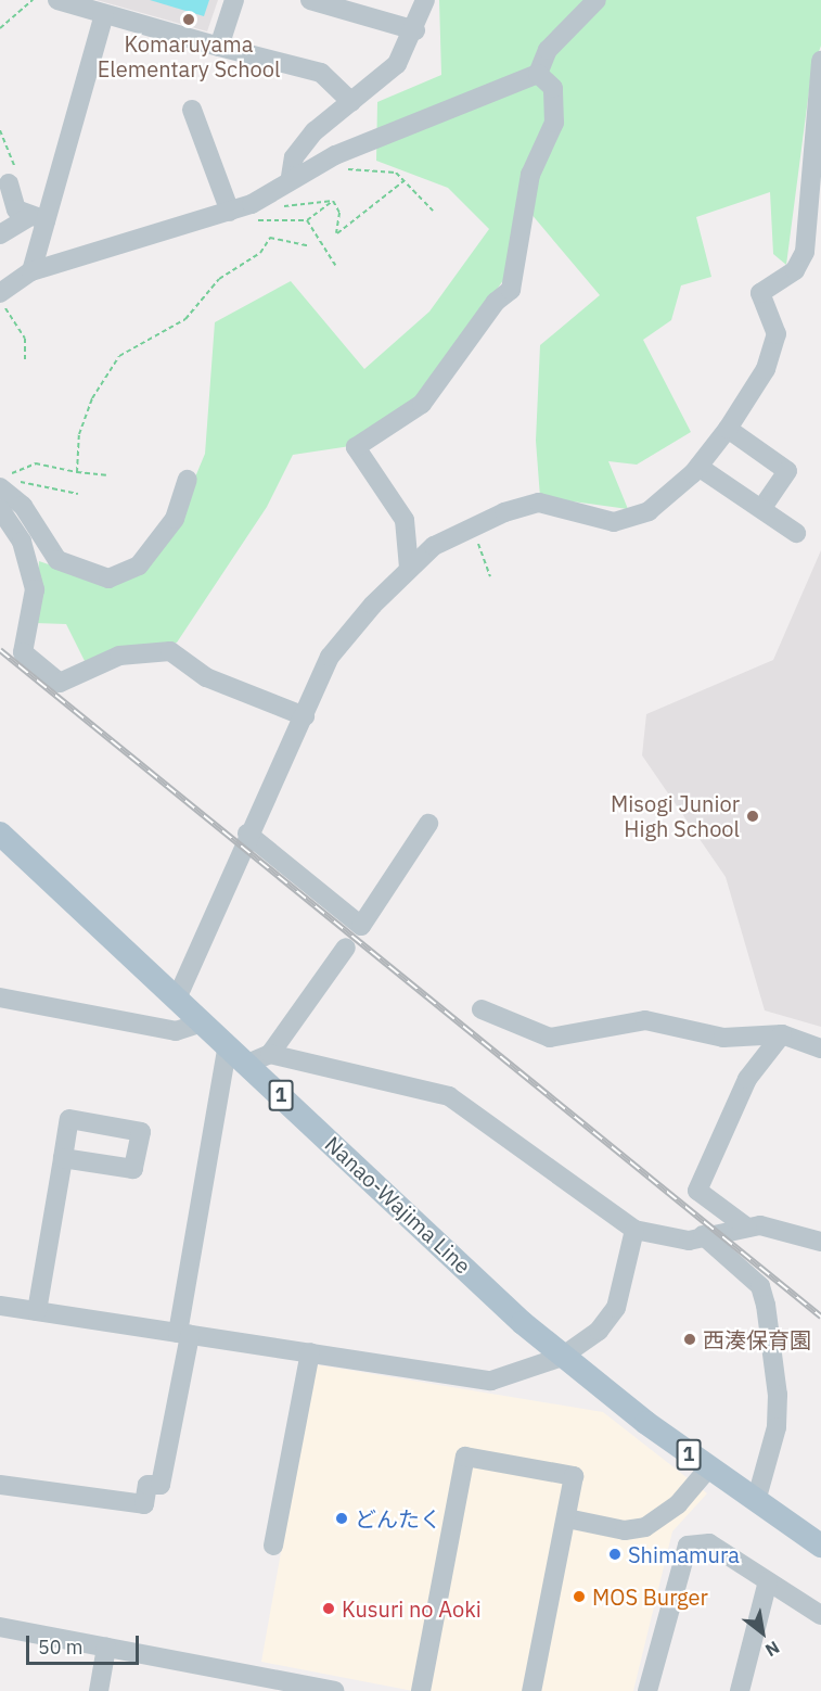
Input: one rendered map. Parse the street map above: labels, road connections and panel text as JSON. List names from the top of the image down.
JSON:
{
  "streets": {
    "main road": ["1", "Nanao-Wajima Line"]
  },
  "places": [
    "Komaruyama Elementary School",
    "Misogi Junior High School",
    "西湊保育園",
    "どんたく",
    "Shimamura",
    "MOS Burger",
    "Kusuri no Aoki"
  ],
  "scale_bar": "50 m",
  "north": "bottom right"
}
